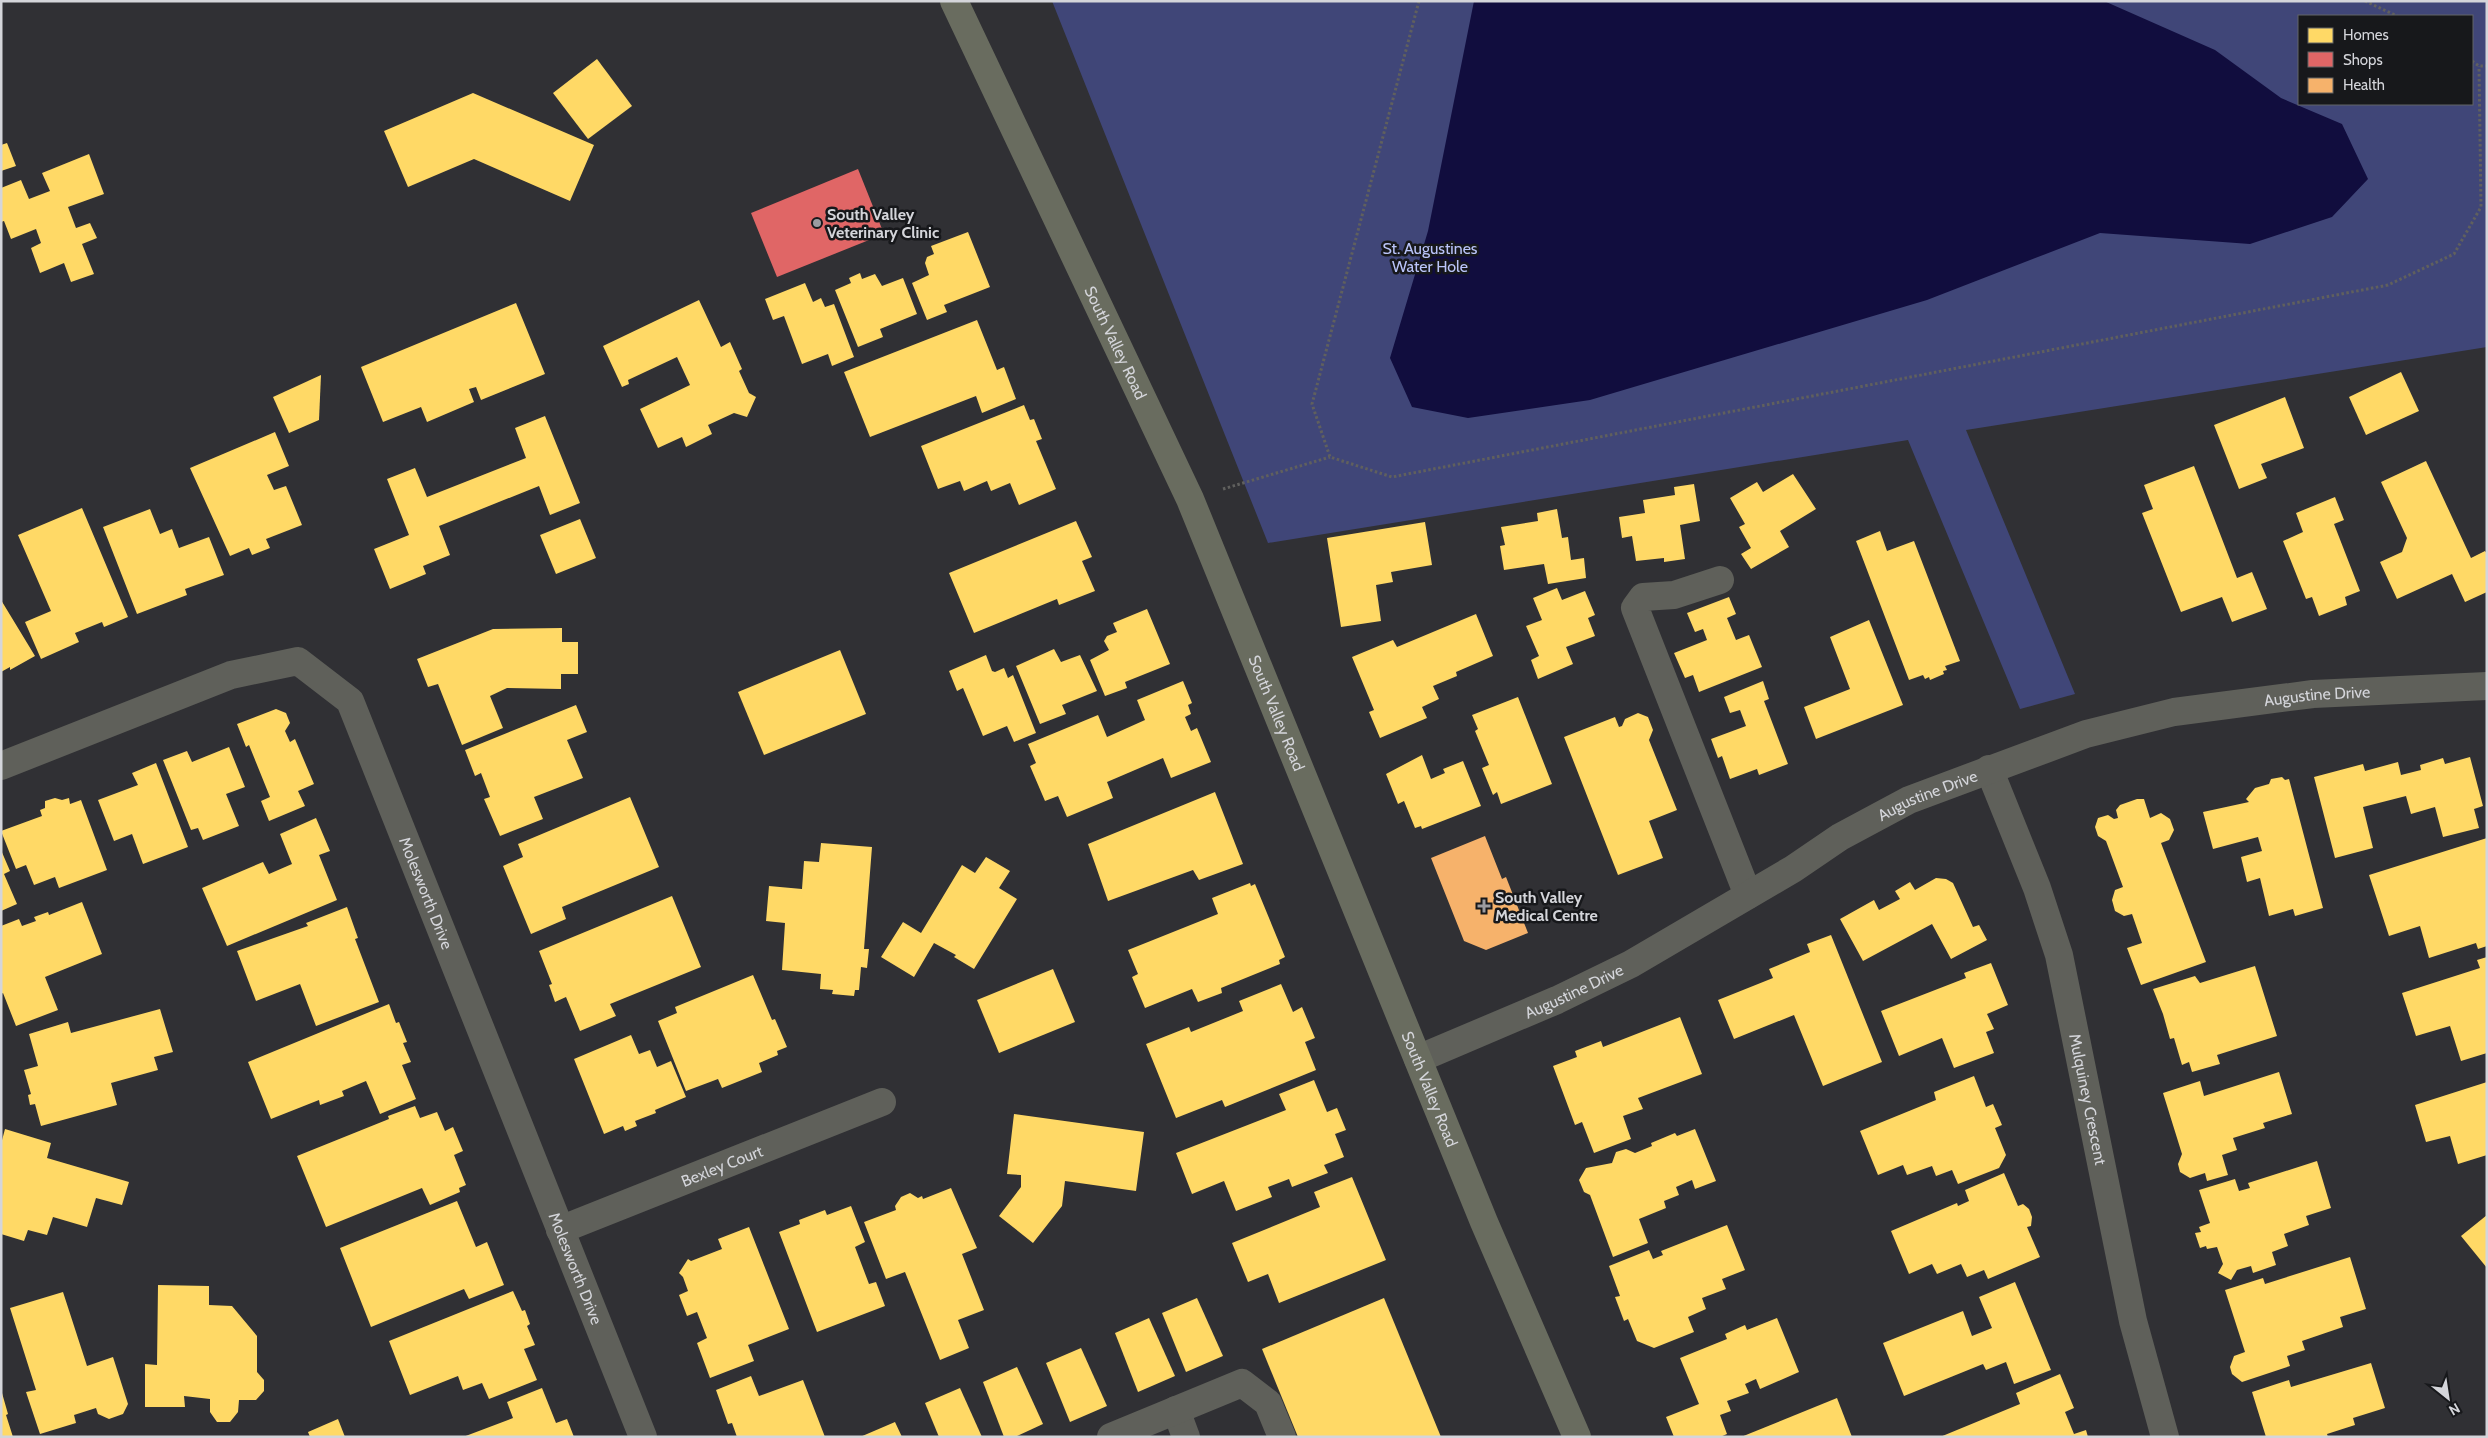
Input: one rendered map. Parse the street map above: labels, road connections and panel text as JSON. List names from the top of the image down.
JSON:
{
  "streets": {
    "main road": ["South Valley Road"],
    "street": [
      "Augustine Drive",
      "Molesworth Drive",
      "Mulquiney Crescent",
      "Bexley Court"
    ]
  },
  "crossings": [
    ["South Valley Road", "Augustine Drive"],
    ["Augustine Drive", "Mulquiney Crescent"],
    ["Molesworth Drive", "Bexley Court"]
  ],
  "parks": ["St. Augustines Water Hole"],
  "places": {
    "other": ["South Valley Veterinary Clinic"],
    "health": ["South Valley Medical Centre"]
  },
  "legend": ["Homes", "Shops", "Health"],
  "north": "bottom right"
}
